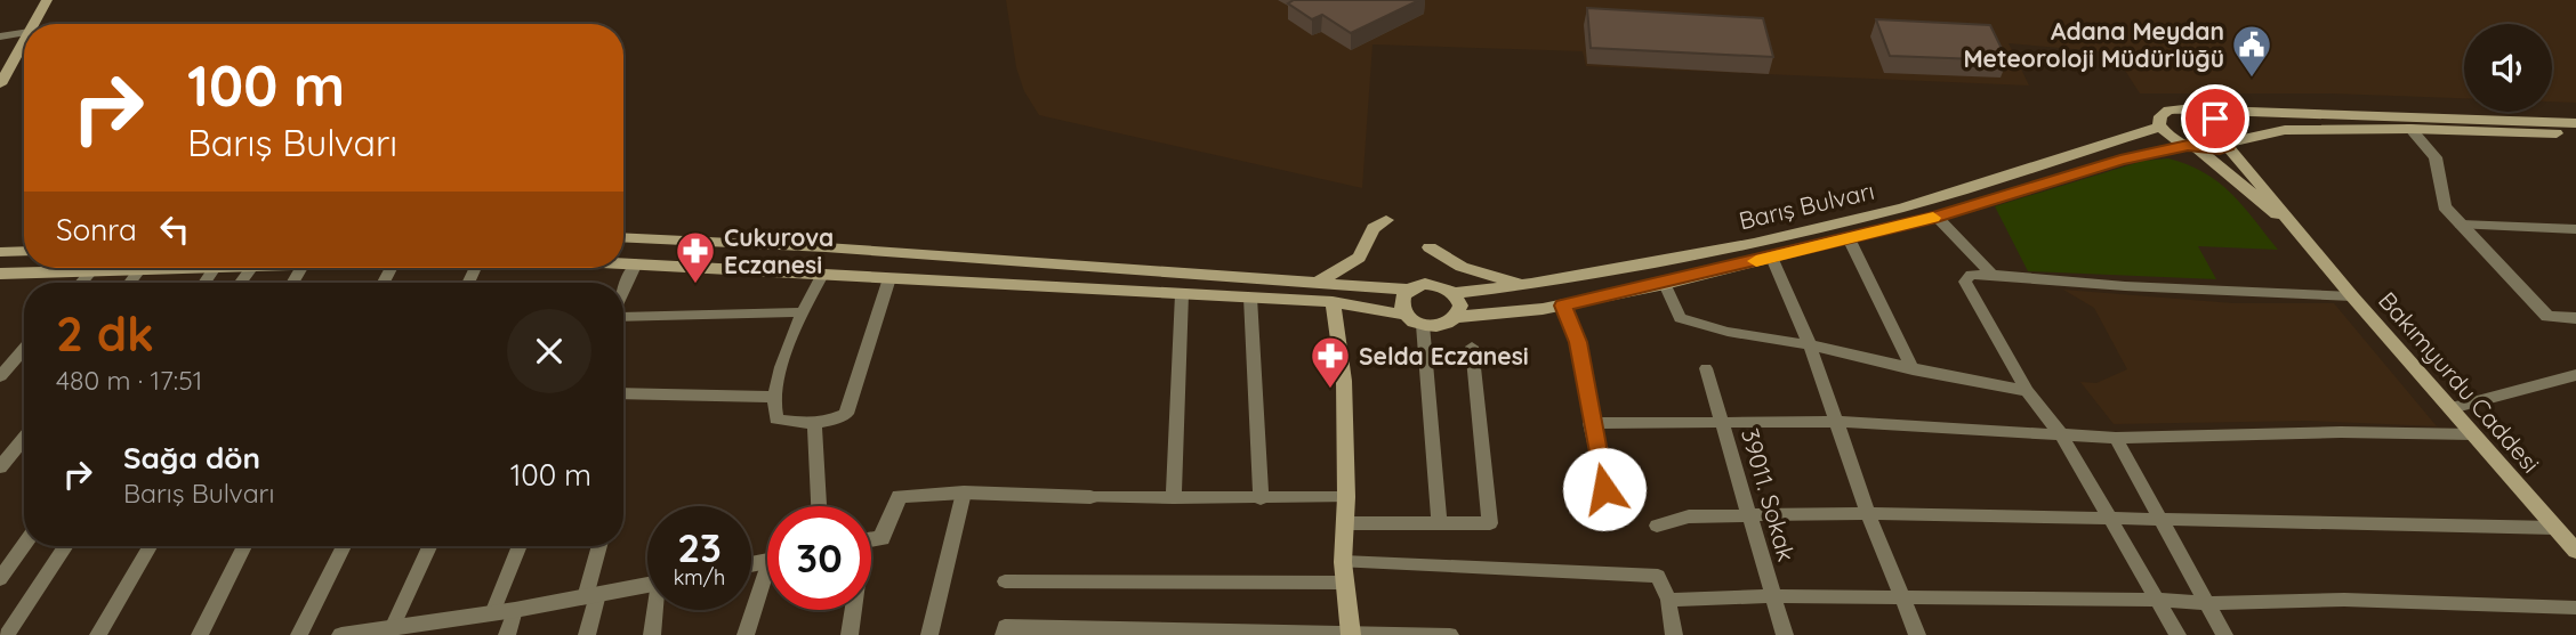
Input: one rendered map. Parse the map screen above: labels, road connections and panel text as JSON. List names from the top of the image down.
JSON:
{
  "streets": {
    "main road": ["Barış Bulvarı", "Bakımyurdu Caddesi"],
    "street": ["39011. Sokak"]
  },
  "crossings": [
    ["Barış Bulvarı", "Bakımyurdu Caddesi"]
  ],
  "places": {
    "public building": ["Adana Meydan Meteoroloji Müdürlüğü"],
    "pharmacy": ["Cukurova Eczanesi", "Selda Eczanesi"]
  },
  "page": {
    "turn": ["100 m", "Barış Bulvarı"],
    "then": "Sonra",
    "heading": ["2 dk", "480 m · 17:51"],
    "list": [
      {
        "name": "Sağa dön",
        "note": "Barış Bulvarı",
        "value": "100 m"
      }
    ],
    "speed": "23 km/h",
    "limit": "30"
  }
}
